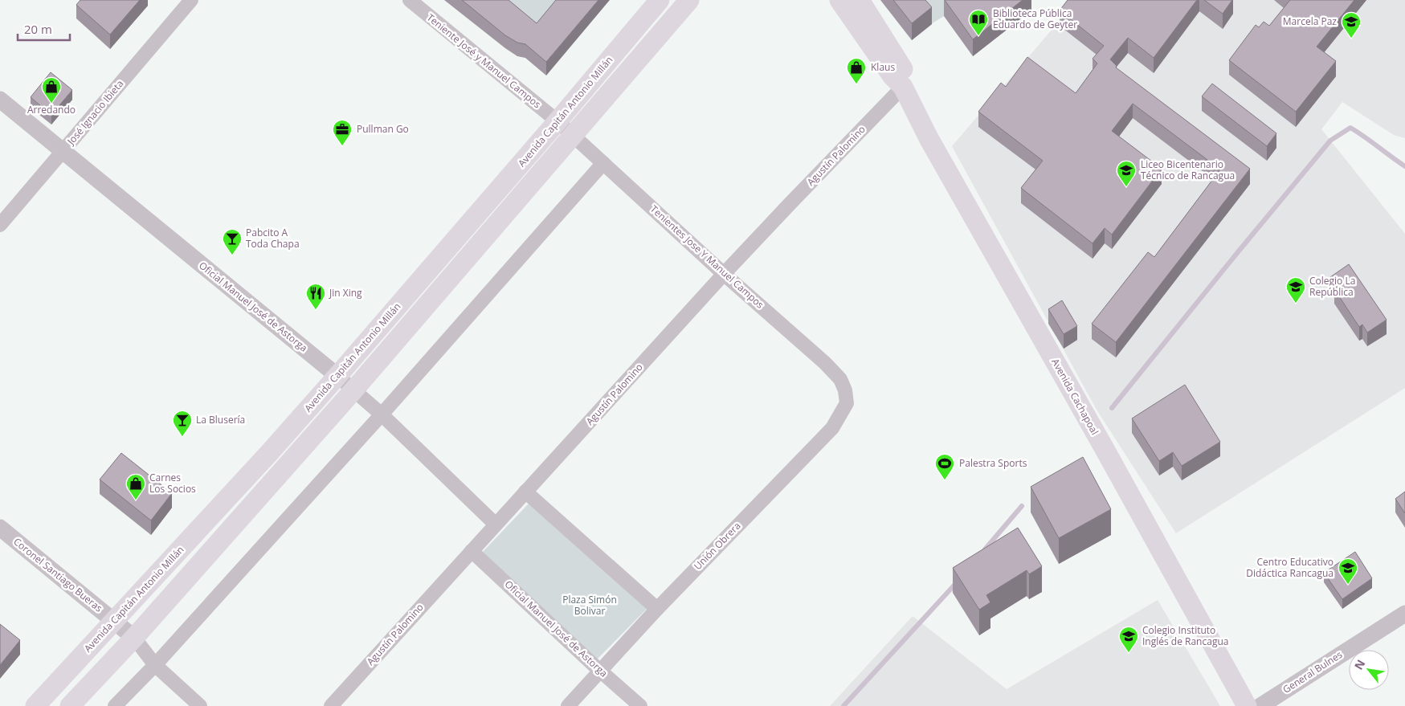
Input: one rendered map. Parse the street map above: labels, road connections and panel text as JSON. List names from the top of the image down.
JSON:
{
  "streets": {
    "main road": ["Avenida Capitán Antonio Millán", "Avenida Cachapoal"],
    "street": [
      "Teniente José y Manuel Campos",
      "José Ignacio Ibieta",
      "Agustín Palomino",
      "Tenientes Jose Y Manuel Campos",
      "Oficial Manuel José de Astorga",
      "Unión Obrera",
      "Coronel Santiago Bueras",
      "General Bulnes"
    ]
  },
  "crossings": [
    ["Teniente José y Manuel Campos", "Avenida Capitán Antonio Millán"],
    ["Teniente José y Manuel Campos", "Tenientes Jose Y Manuel Campos"],
    ["Avenida Capitán Antonio Millán", "Tenientes Jose Y Manuel Campos"],
    ["Avenida Capitán Antonio Millán", "Oficial Manuel José de Astorga"],
    ["Avenida Capitán Antonio Millán", "Coronel Santiago Bueras"],
    ["José Ignacio Ibieta", "Oficial Manuel José de Astorga"],
    ["Agustín Palomino", "Tenientes Jose Y Manuel Campos"],
    ["Agustín Palomino", "Oficial Manuel José de Astorga"],
    ["Agustín Palomino", "Avenida Cachapoal"],
    ["Tenientes Jose Y Manuel Campos", "Unión Obrera"],
    ["Oficial Manuel José de Astorga", "Unión Obrera"]
  ],
  "parks": ["Plaza Simón Bolivar"],
  "places": {
    "library": ["Biblioteca Pública Eduardo de Geyter"],
    "school or university": [
      "Marcela Paz",
      "Liceo Bicentenario Técnico de Rancagua",
      "Colegio La República",
      "Centro Educativo Didáctica Rancagua",
      "Colegio Instituto Inglés de Rancagua"
    ],
    "shop": ["Klaus", "Arredando", "Carnes Los Socios"],
    "office": ["Pullman Go"],
    "bar": ["Pabcito A Toda Chapa", "La Blusería"],
    "restaurant": ["Jin Xing"],
    "sports": ["Palestra Sports"]
  },
  "scale_bar": "20 m",
  "north": "top left"
}
